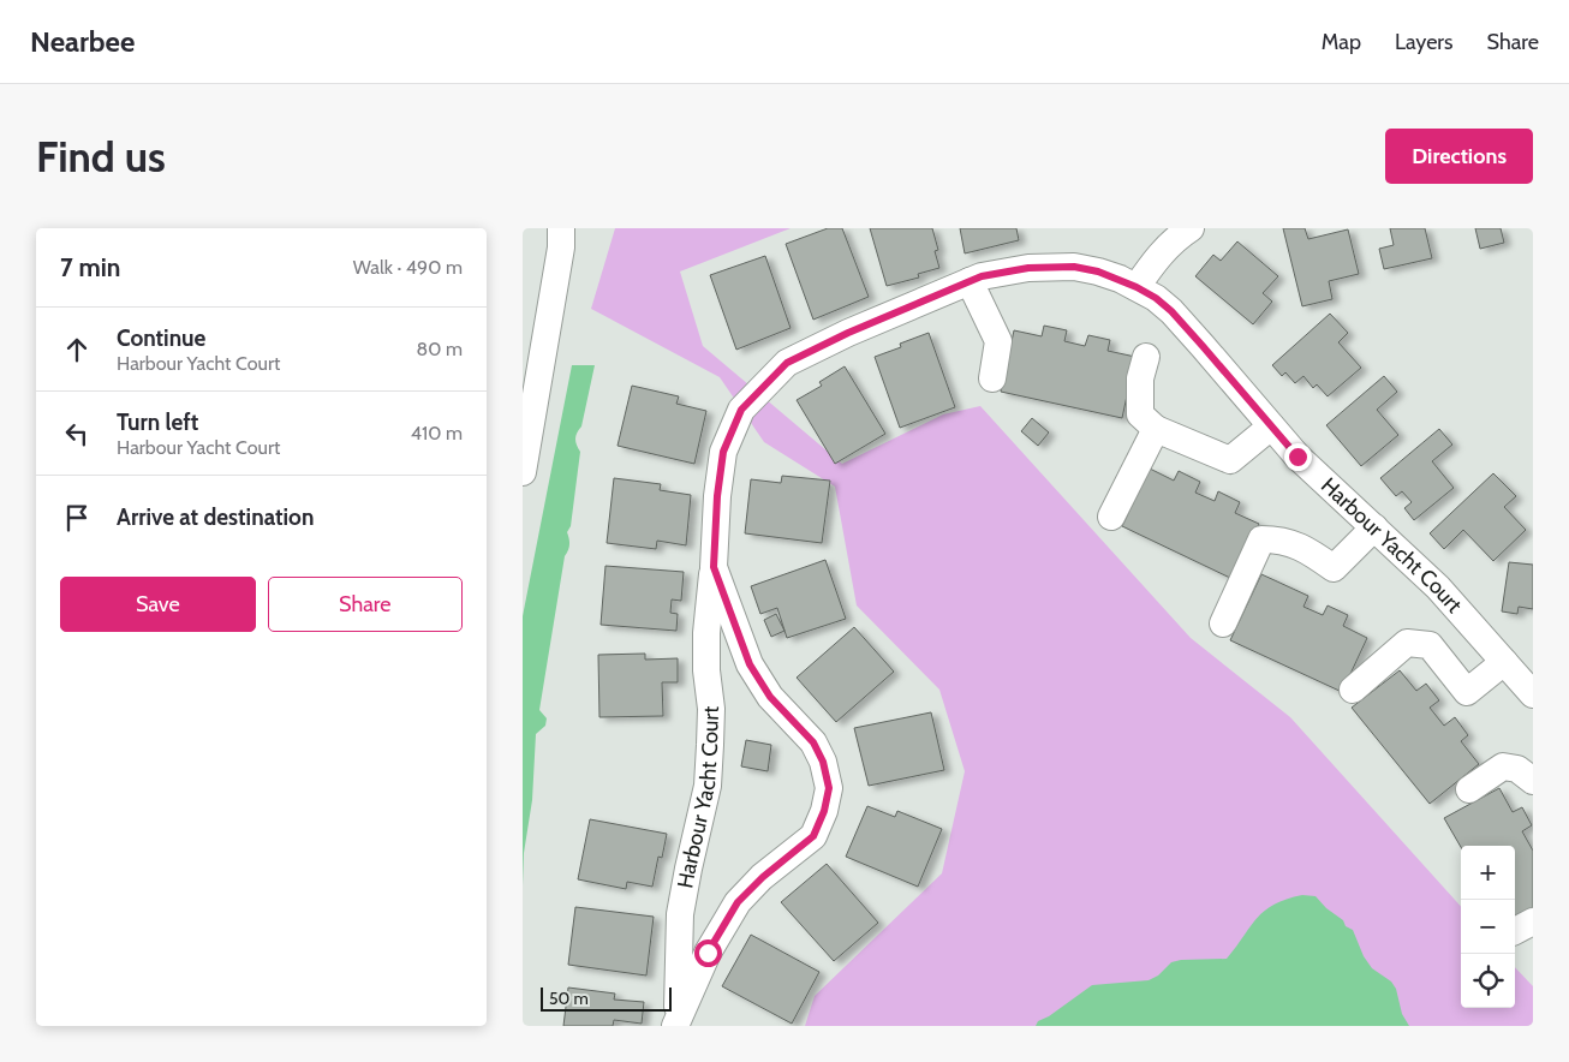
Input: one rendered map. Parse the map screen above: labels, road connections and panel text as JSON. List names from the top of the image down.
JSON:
{
  "streets": {
    "street": ["Harbour Yacht Court"]
  },
  "scale_bar": "50 m",
  "page": {
    "header": "Nearbee",
    "nav": ["Map", "Layers", "Share"],
    "buttons": [
      "Directions",
      ["Save", "Share"]
    ],
    "title": "Find us",
    "heading": ["7 min", "Walk · 490 m"],
    "list": [
      ["Continue", "Harbour Yacht Court", "80 m"],
      ["Turn left", "Harbour Yacht Court", "410 m"],
      "Arrive at destination"
    ],
    "map_buttons": ["+", "−"],
    "scale": "50 m"
  }
}
